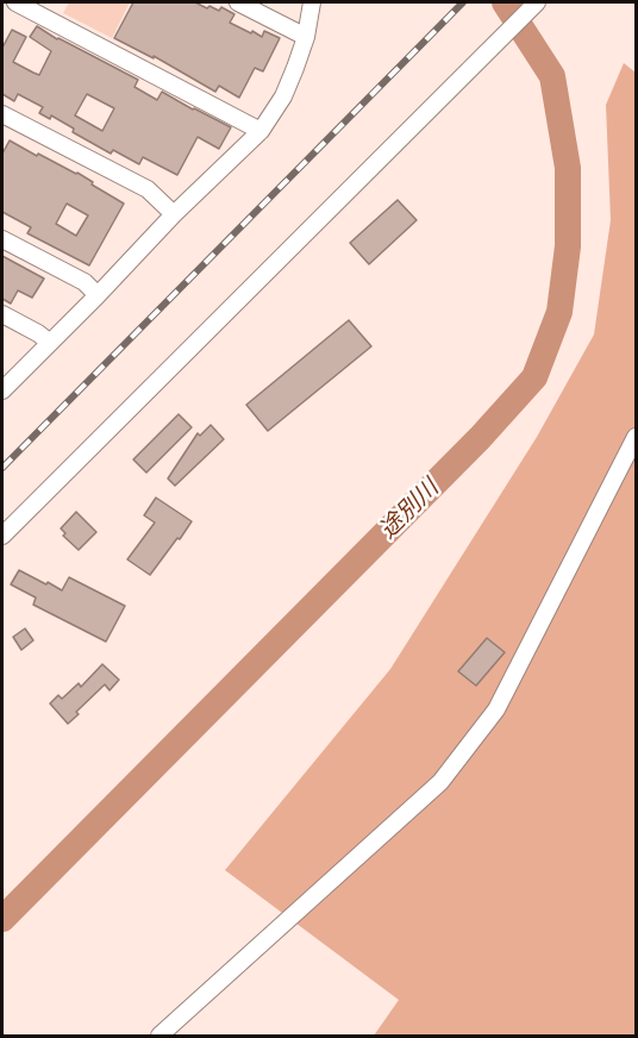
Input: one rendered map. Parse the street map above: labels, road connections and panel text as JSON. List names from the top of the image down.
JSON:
{
  "water": ["途別川"]
}
